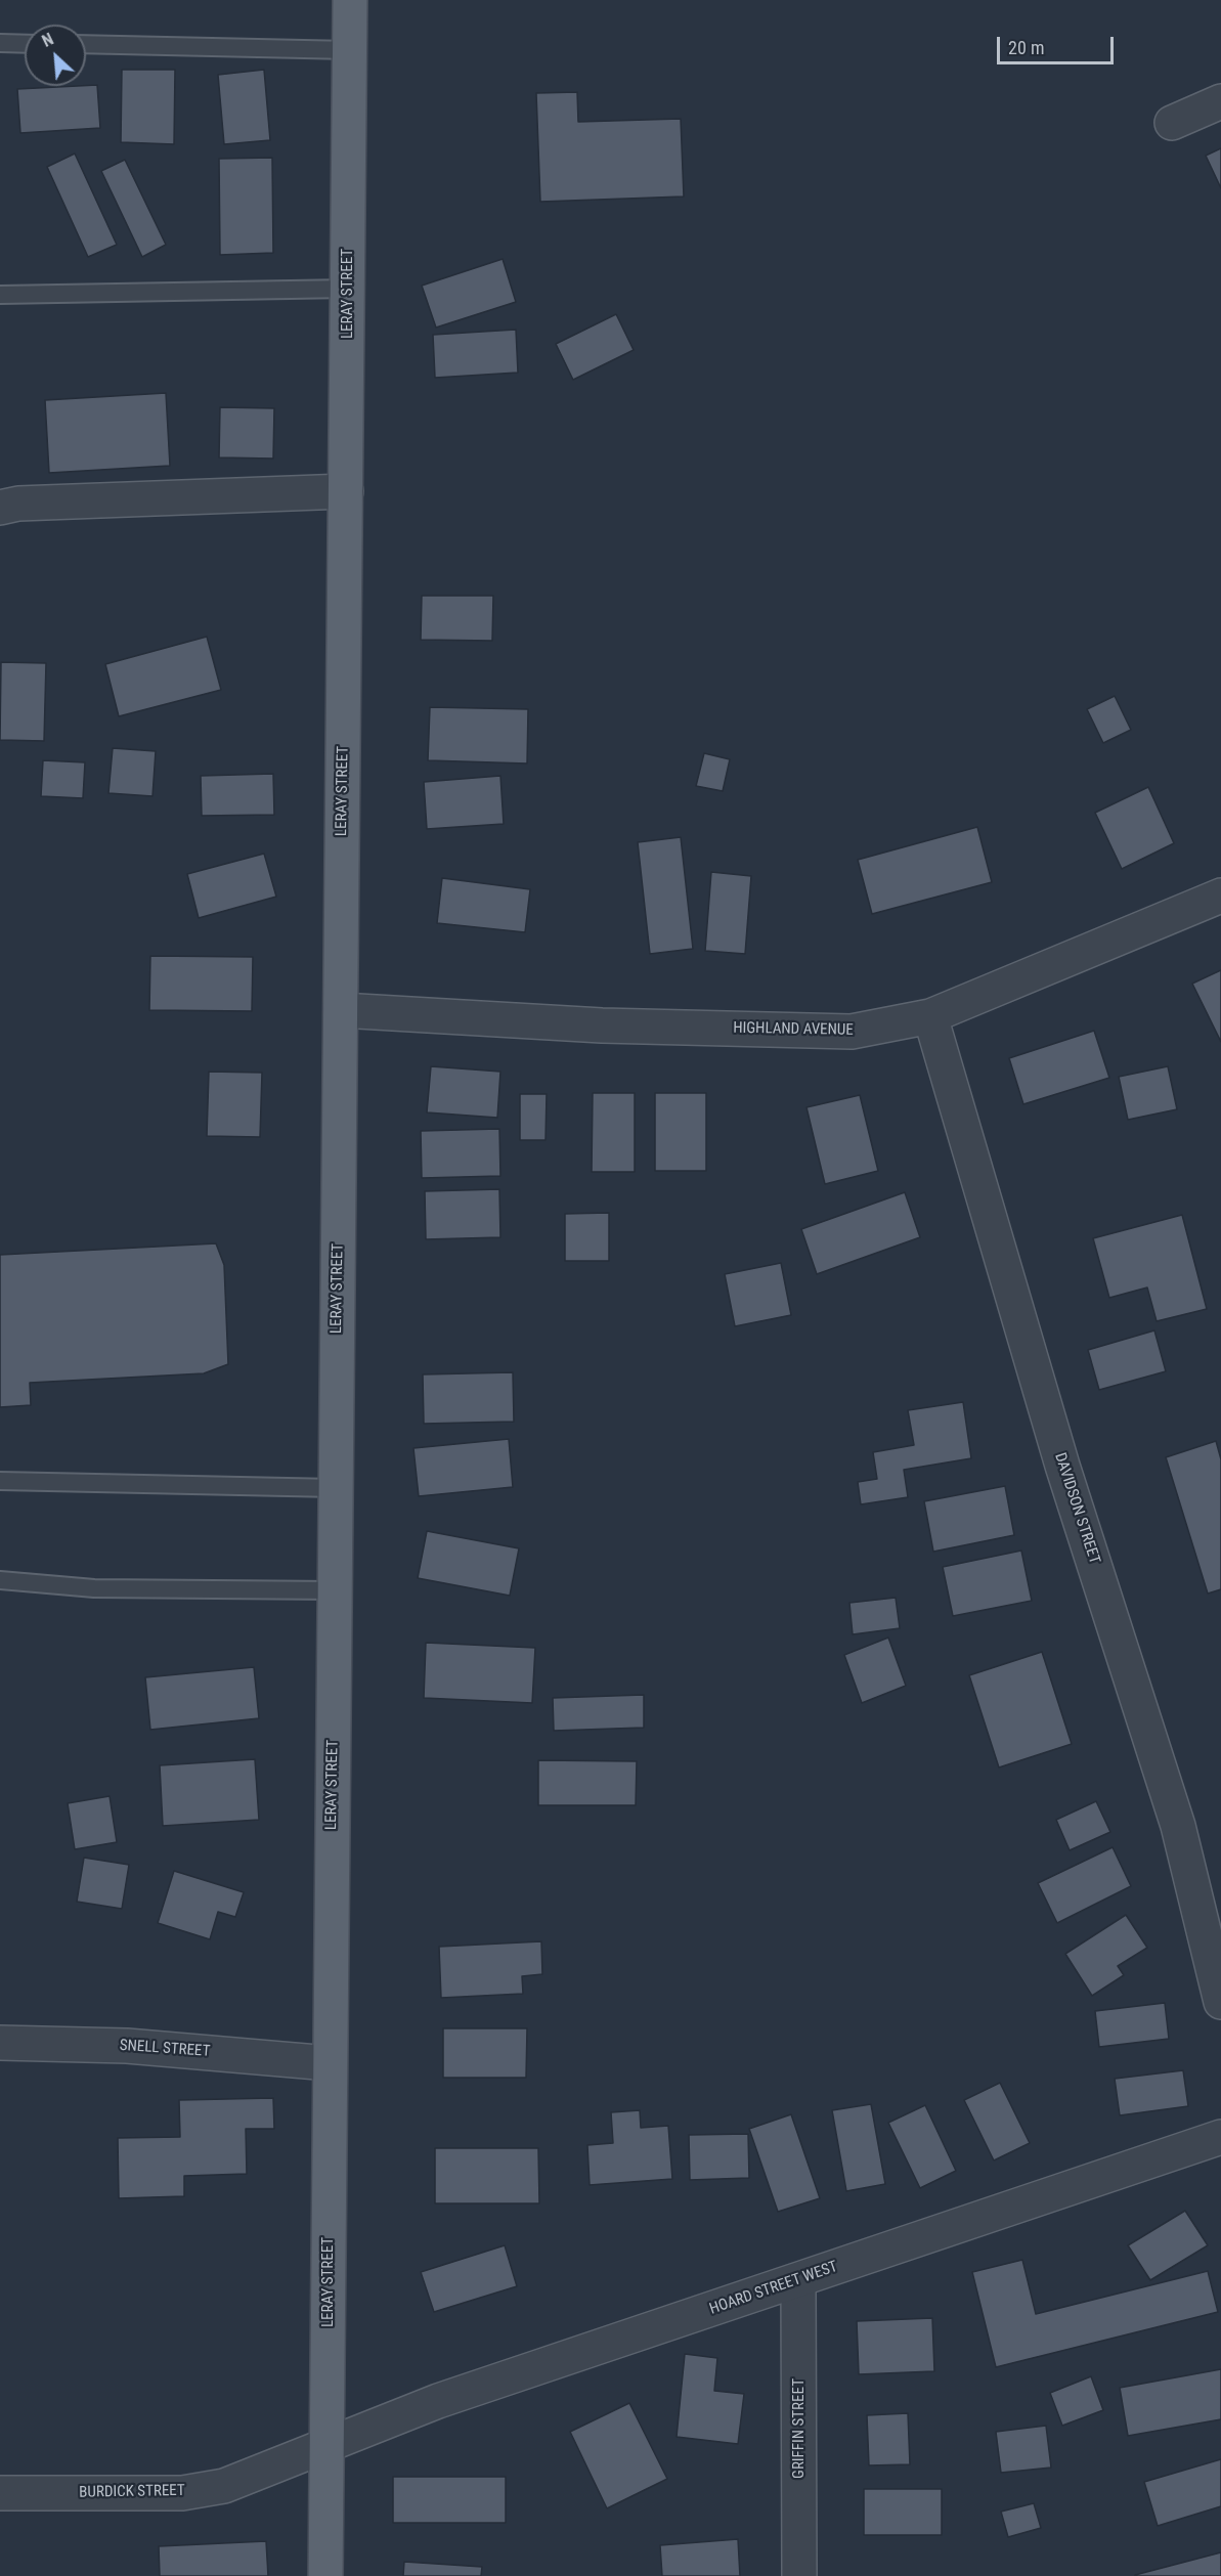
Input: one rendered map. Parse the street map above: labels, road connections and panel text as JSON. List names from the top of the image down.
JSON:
{
  "streets": {
    "main road": ["LERAY STREET"],
    "street": [
      "HIGHLAND AVENUE",
      "DAVIDSON STREET",
      "SNELL STREET",
      "HOARD STREET WEST",
      "GRIFFIN STREET",
      "BURDICK STREET"
    ]
  },
  "crossings": [
    ["LERAY STREET", "HIGHLAND AVENUE"],
    ["LERAY STREET", "SNELL STREET"],
    ["LERAY STREET", "HOARD STREET WEST"],
    ["LERAY STREET", "BURDICK STREET"],
    ["HIGHLAND AVENUE", "DAVIDSON STREET"],
    ["HOARD STREET WEST", "GRIFFIN STREET"],
    ["HOARD STREET WEST", "BURDICK STREET"]
  ],
  "scale_bar": "20 m",
  "north": "top left"
}
